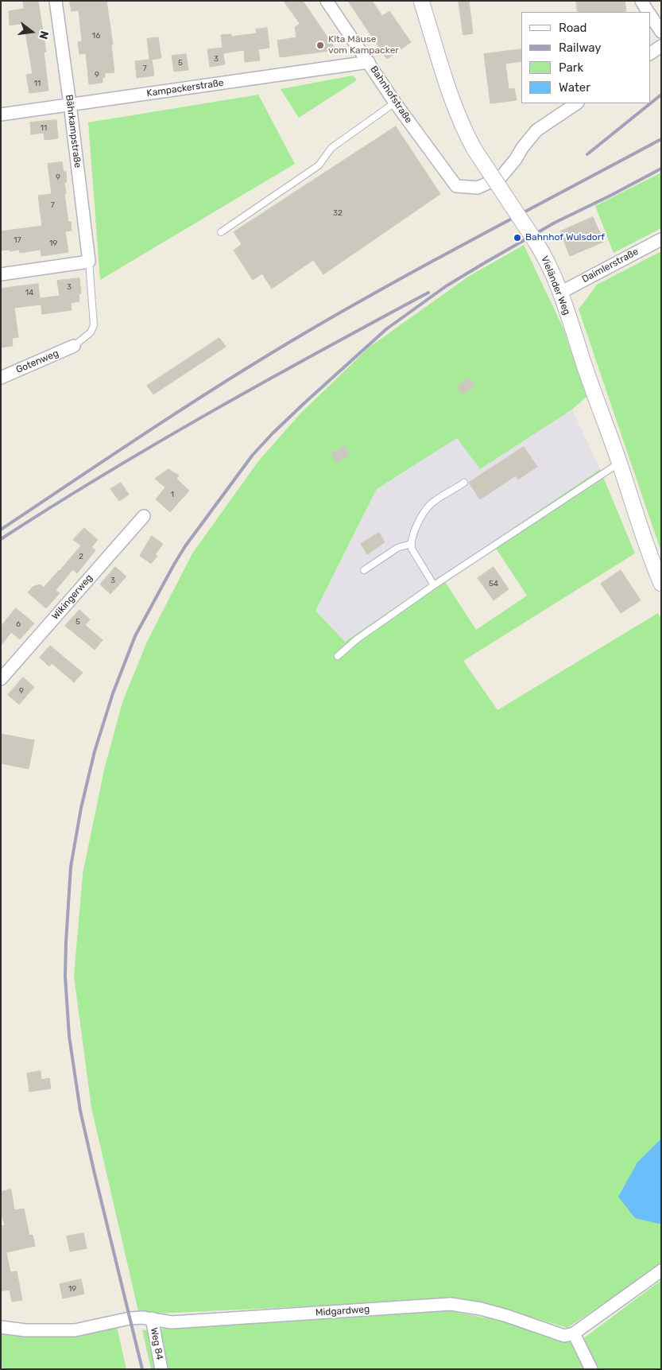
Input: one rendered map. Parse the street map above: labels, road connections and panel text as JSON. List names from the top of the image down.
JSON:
{
  "streets": {
    "street": [
      "Kampackerstraße",
      "Bahnhofstraße",
      "Bährkampstraße",
      "Daimlerstraße",
      "Vieländer Weg",
      "Gotenweg",
      "Wikingerweg",
      "Midgardweg",
      "Weg 84"
    ]
  },
  "crossings": [
    ["Kampackerstraße", "Bahnhofstraße"],
    ["Kampackerstraße", "Bährkampstraße"],
    ["Daimlerstraße", "Vieländer Weg"],
    ["Midgardweg", "Weg 84"]
  ],
  "places": ["Kita Mäuse vom Kampacker", "Bahnhof Wulsdorf"],
  "house_numbers": [
    "16",
    "3",
    "5",
    "7",
    "9",
    "11",
    "11",
    "9",
    "7",
    "32",
    "17",
    "19",
    "3",
    "14",
    "1",
    "2",
    "3",
    "54",
    "5",
    "6",
    "9",
    "19"
  ],
  "legend": [
    "Road",
    "Railway",
    "Park",
    "Water"
  ],
  "north": "right"
}
